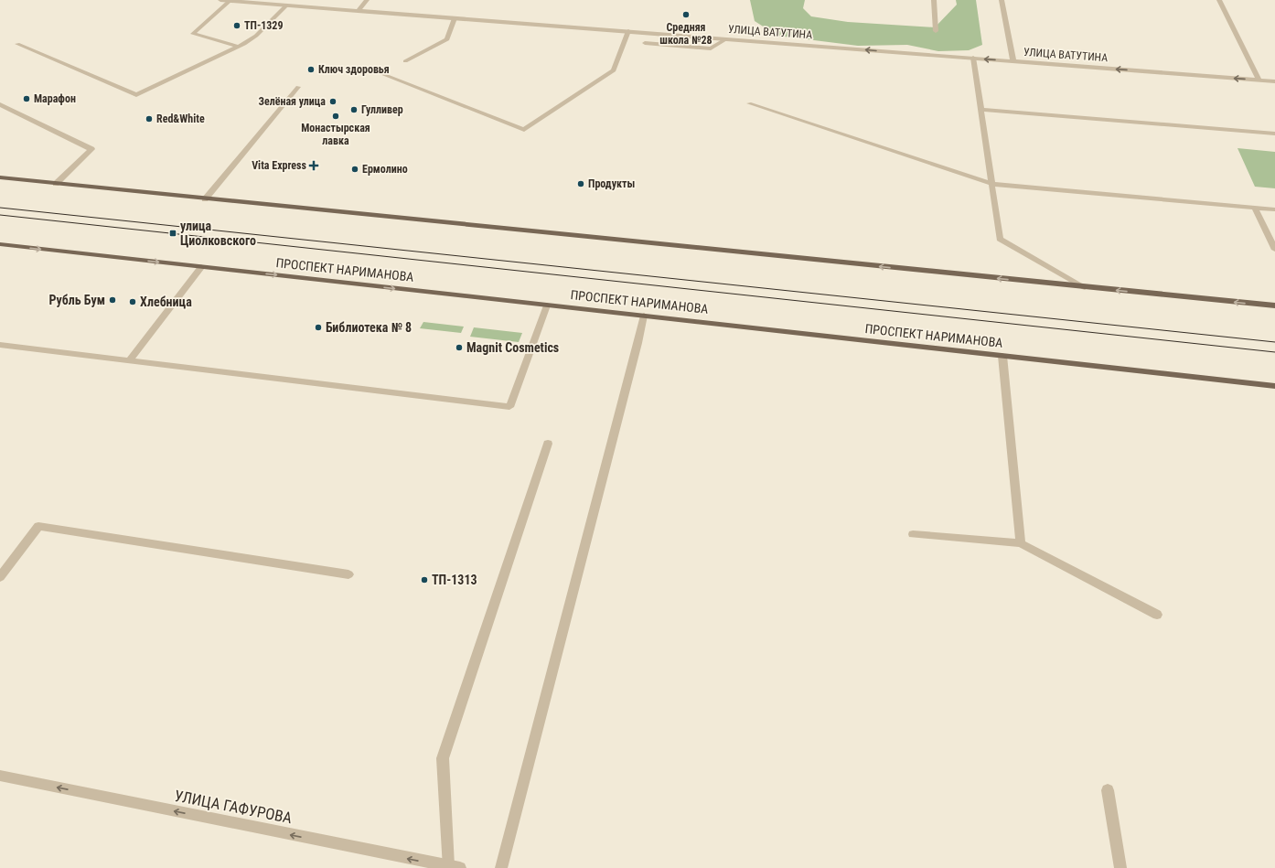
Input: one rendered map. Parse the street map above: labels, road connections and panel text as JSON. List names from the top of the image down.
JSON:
{
  "streets": {
    "main road": ["ПРОСПЕКТ НАРИМАНОВА"],
    "street": ["УЛИЦА ВАТУТИНА", "УЛИЦА ГАФУРОВА"]
  },
  "one_way": ["УЛИЦА ГАФУРОВА"],
  "places": {
    "other": [
      "Средняя школа №28",
      "ТП-1329",
      "Ключ здоровья",
      "Марафон",
      "Зелёная улица",
      "Гулливер",
      "Монастырская лавка",
      "Red&White",
      "Ермолино",
      "Продукты",
      "Рубль Бум",
      "Хлебница",
      "Библиотека № 8",
      "Magnit Cosmetics",
      "ТП-1313"
    ],
    "health": ["Vita Express"],
    "transit": ["улица Циолковского"]
  }
}
